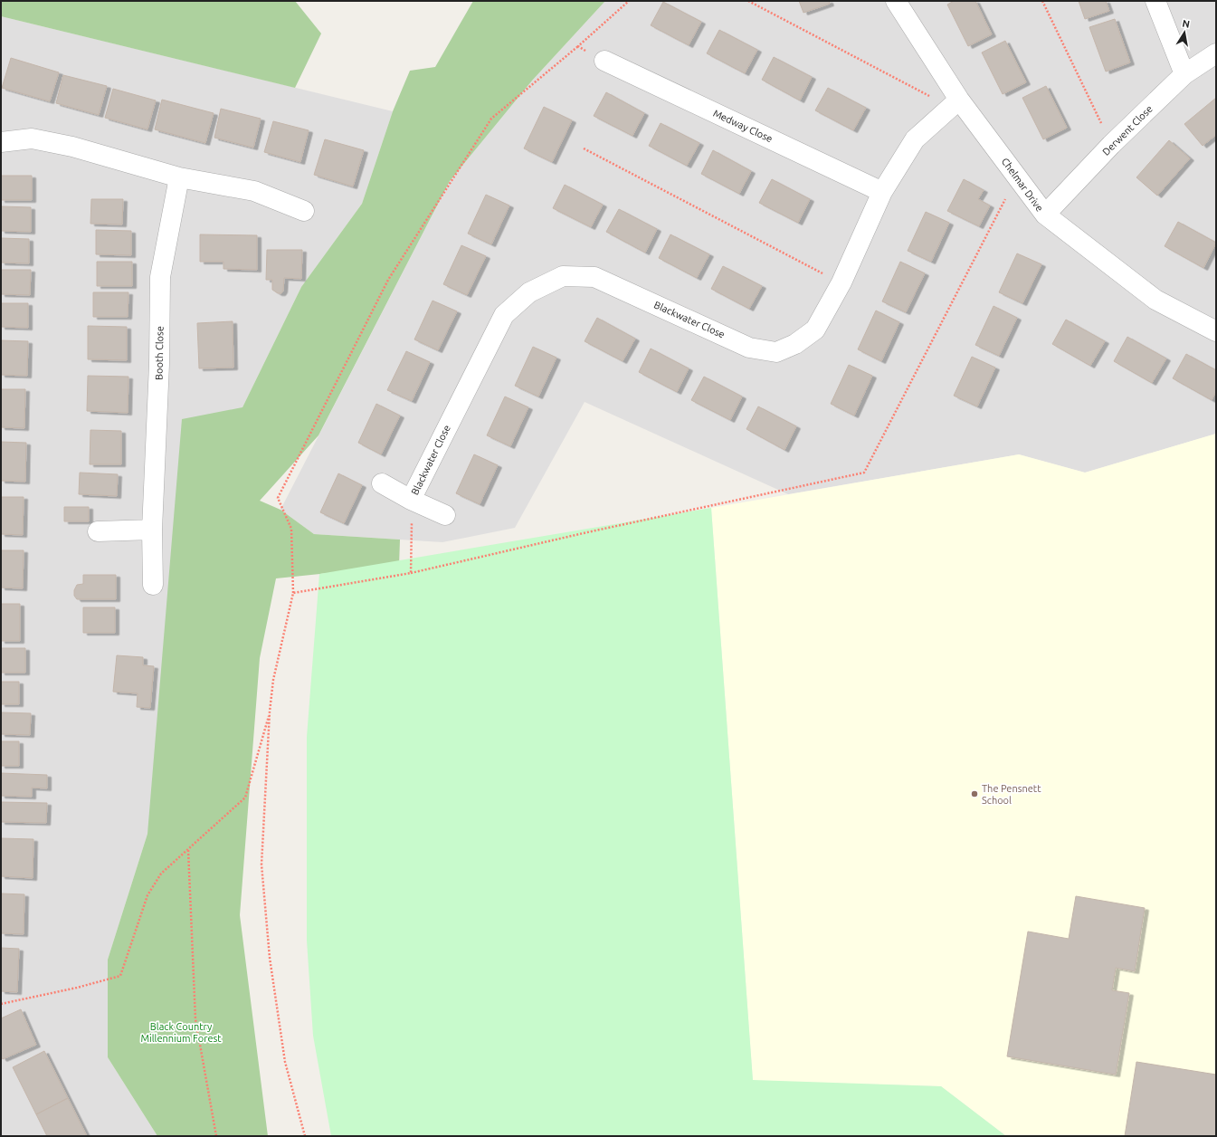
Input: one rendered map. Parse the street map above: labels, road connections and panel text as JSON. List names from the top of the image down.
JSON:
{
  "streets": {
    "street": [
      "Medway Close",
      "Derwent Close",
      "Chelmar Drive",
      "Blackwater Close",
      "Booth Close"
    ]
  },
  "crossings": [
    ["Medway Close", "Blackwater Close"],
    ["Derwent Close", "Chelmar Drive"],
    ["Chelmar Drive", "Blackwater Close"]
  ],
  "parks": ["Black Country Millennium Forest"],
  "places": ["The Pensnett School"],
  "north": "top"
}
